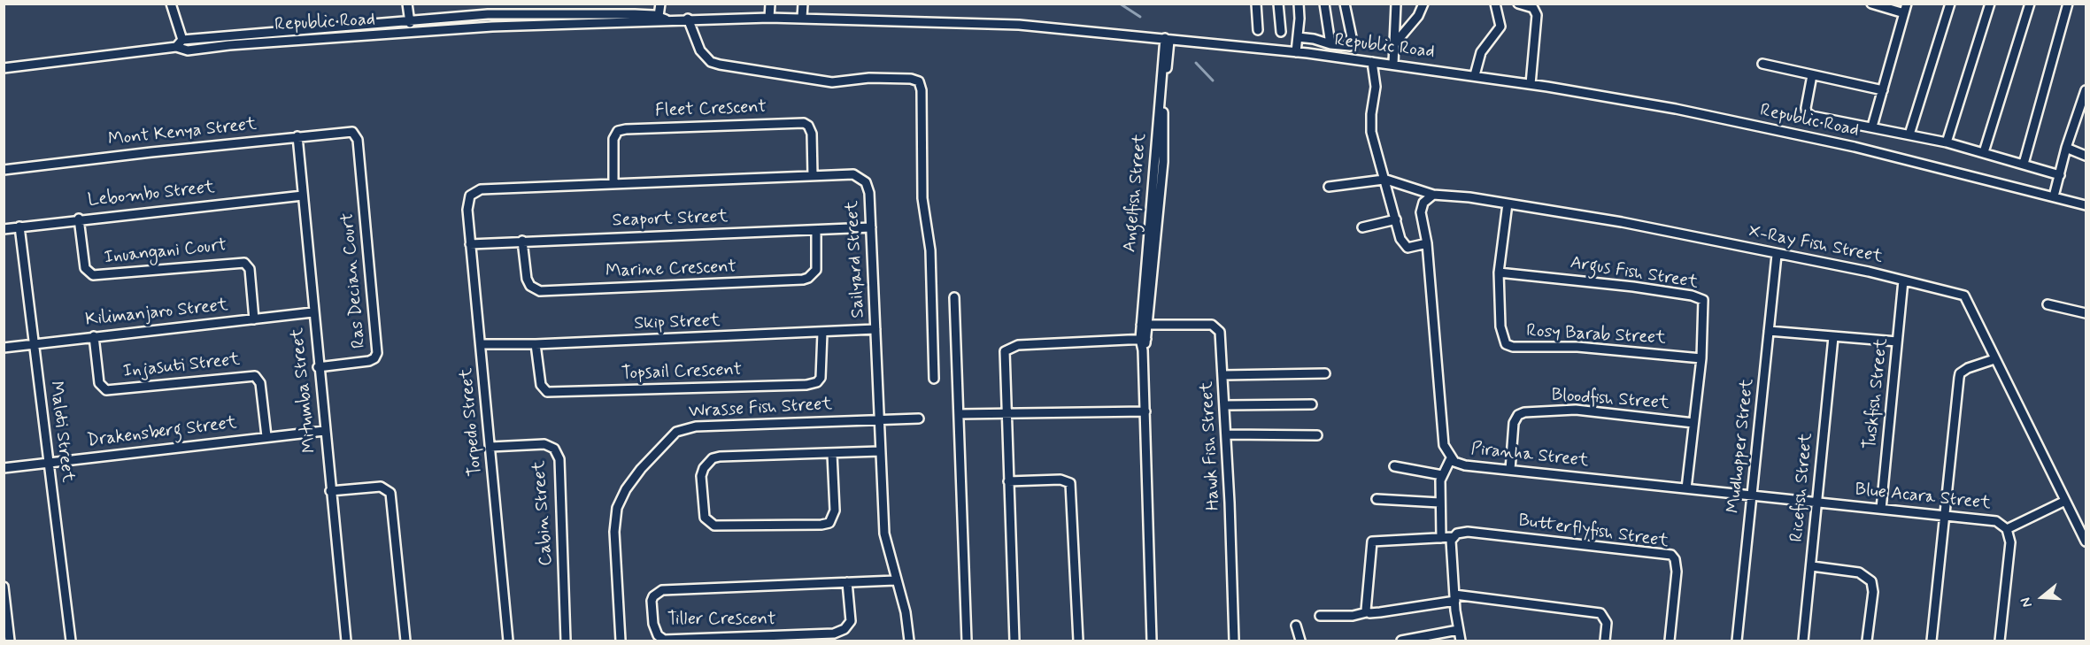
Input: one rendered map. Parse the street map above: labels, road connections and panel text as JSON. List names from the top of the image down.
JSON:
{
  "streets": {
    "street": [
      "Republic Road",
      "Fleet Crescent",
      "Mont Kenya Street",
      "Angelfish Street",
      "Lebombo Street",
      "Seaport Street",
      "X-Ray Fish Street",
      "Inuangani Court",
      "Sailyard Street",
      "Marine Crescent",
      "Argus Fish Street",
      "Ras Decian Court",
      "Kilimanjaro Street",
      "Skip Street",
      "Rosy Barab Street",
      "Injasuti Street",
      "Topsail Crescent",
      "Mitumba Street",
      "Tuskfish Street",
      "Bloodfish Street",
      "Wrasse Fish Street",
      "Torpedo Street",
      "Maloti Street",
      "Drakensberg Street",
      "Hawk Fish Street",
      "Mudhopper Street",
      "Piranha Street",
      "Ricefish Street",
      "Blue Acara Street",
      "Cabin Street",
      "Butterflyfish Street",
      "Tiller Crescent"
    ]
  },
  "crossings": [
    ["Republic Road", "Angelfish Street"],
    ["Fleet Crescent", "Sailyard Street"],
    ["Mont Kenya Street", "Ras Decian Court"],
    ["Mont Kenya Street", "Mitumba Street"],
    ["Angelfish Street", "Hawk Fish Street"],
    ["Lebombo Street", "Inuangani Court"],
    ["Lebombo Street", "Mitumba Street"],
    ["Lebombo Street", "Maloti Street"],
    ["Seaport Street", "Sailyard Street"],
    ["Seaport Street", "Marine Crescent"],
    ["Seaport Street", "Torpedo Street"],
    ["X-Ray Fish Street", "Rosy Barab Street"],
    ["X-Ray Fish Street", "Tuskfish Street"],
    ["X-Ray Fish Street", "Mudhopper Street"],
    ["X-Ray Fish Street", "Piranha Street"],
    ["Inuangani Court", "Kilimanjaro Street"],
    ["Sailyard Street", "Skip Street"],
    ["Sailyard Street", "Wrasse Fish Street"],
    ["Sailyard Street", "Torpedo Street"],
    ["Sailyard Street", "Tiller Crescent"],
    ["Argus Fish Street", "Rosy Barab Street"],
    ["Argus Fish Street", "Bloodfish Street"],
    ["Argus Fish Street", "Piranha Street"],
    ["Ras Decian Court", "Mitumba Street"],
    ["Kilimanjaro Street", "Injasuti Street"],
    ["Kilimanjaro Street", "Mitumba Street"],
    ["Kilimanjaro Street", "Maloti Street"],
    ["Skip Street", "Topsail Crescent"],
    ["Skip Street", "Torpedo Street"],
    ["Injasuti Street", "Drakensberg Street"],
    ["Mitumba Street", "Drakensberg Street"],
    ["Tuskfish Street", "Blue Acara Street"],
    ["Bloodfish Street", "Piranha Street"],
    ["Torpedo Street", "Cabin Street"],
    ["Maloti Street", "Drakensberg Street"],
    ["Mudhopper Street", "Piranha Street"],
    ["Mudhopper Street", "Blue Acara Street"],
    ["Piranha Street", "Blue Acara Street"],
    ["Ricefish Street", "Blue Acara Street"]
  ],
  "north": "left"
}
